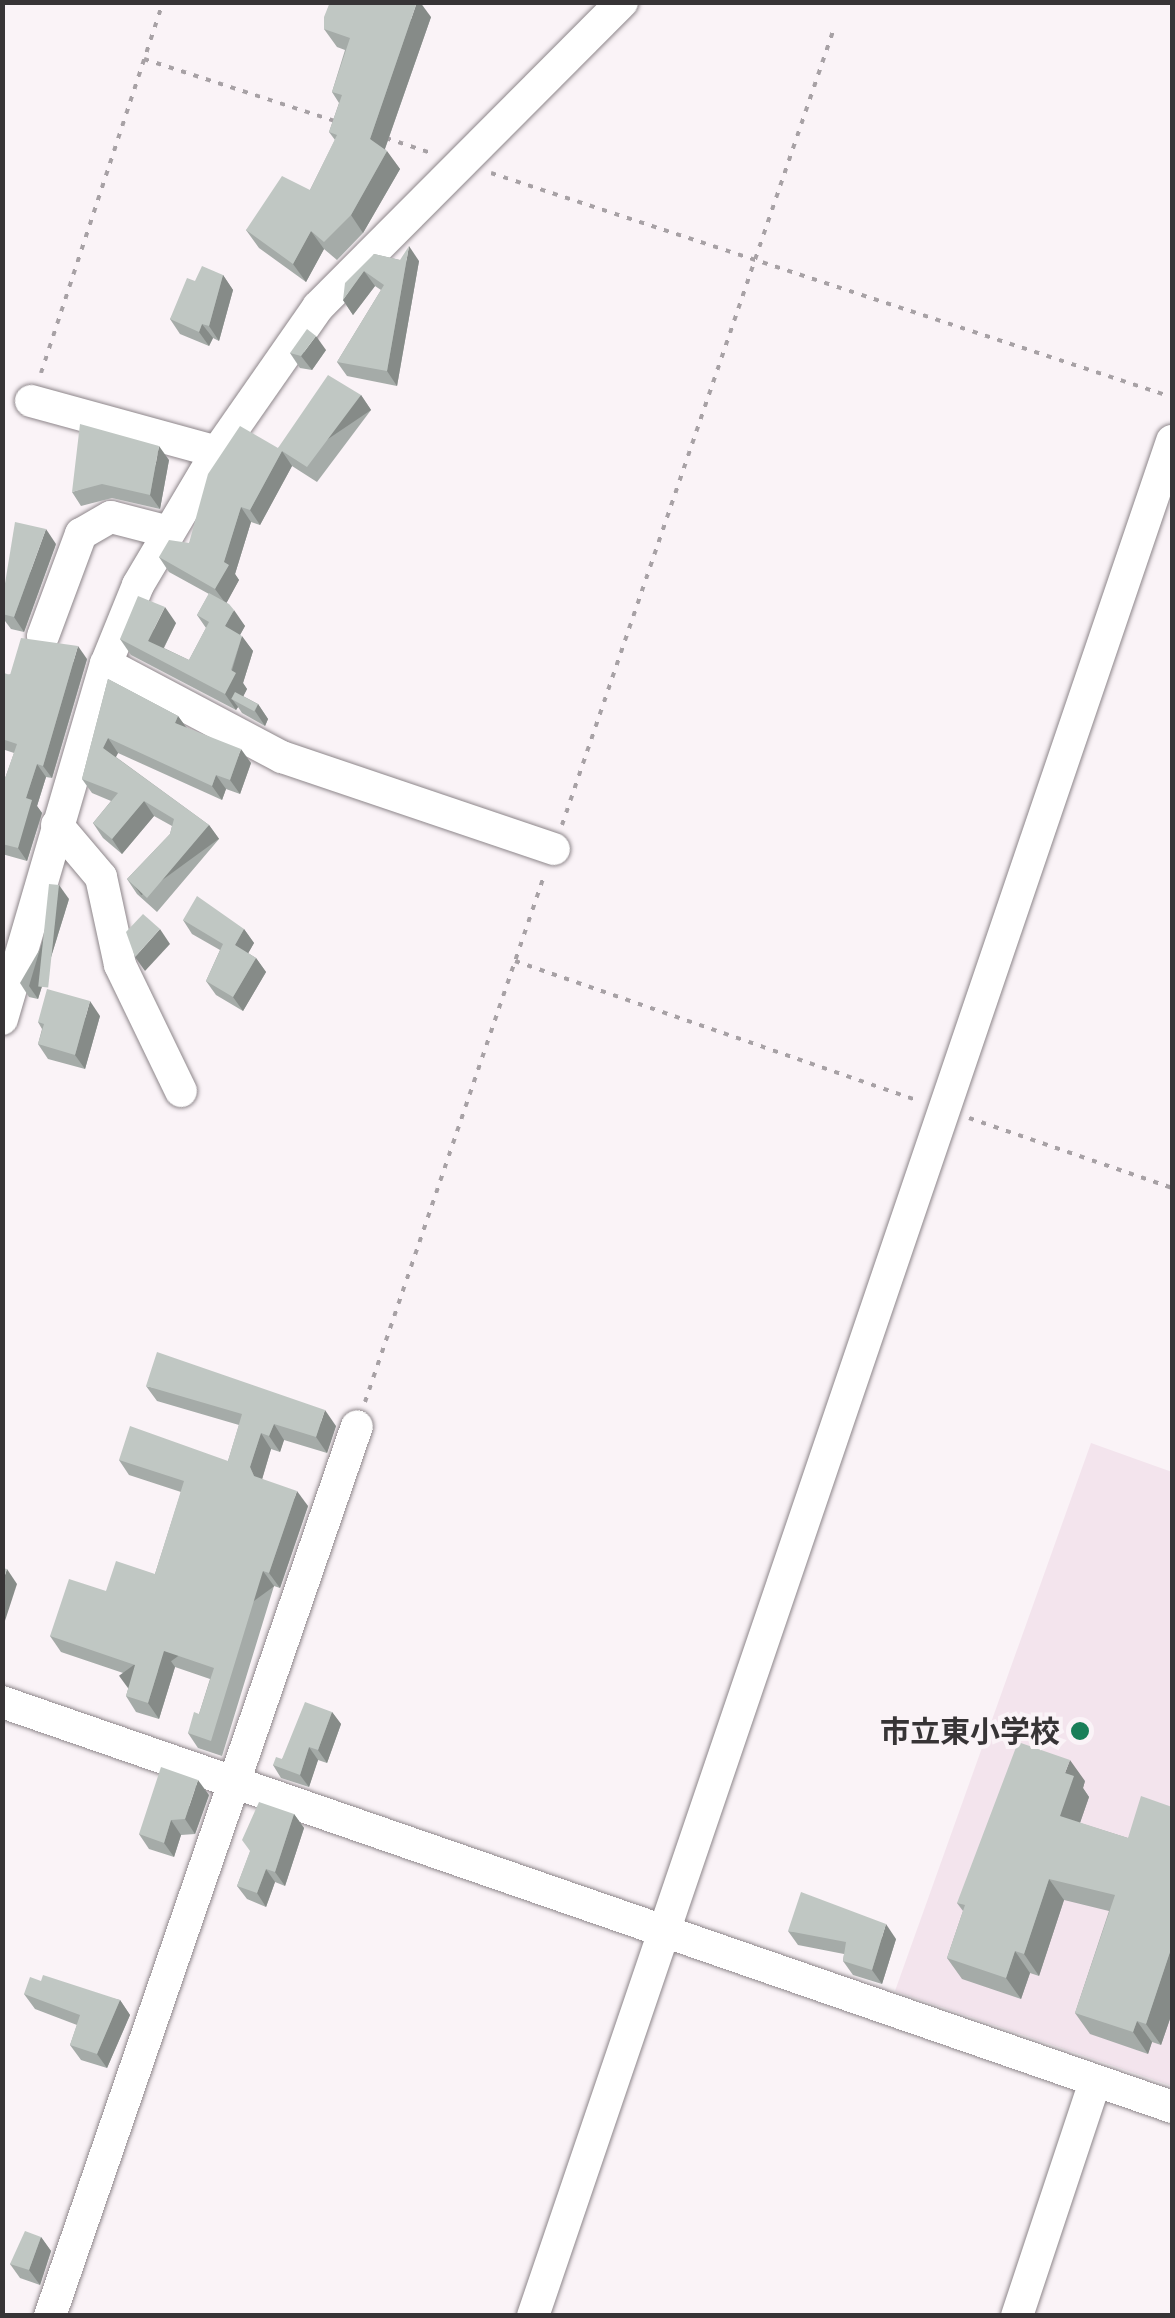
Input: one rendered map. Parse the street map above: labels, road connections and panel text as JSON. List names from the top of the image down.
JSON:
{
  "places": ["市立東小学校"]
}
